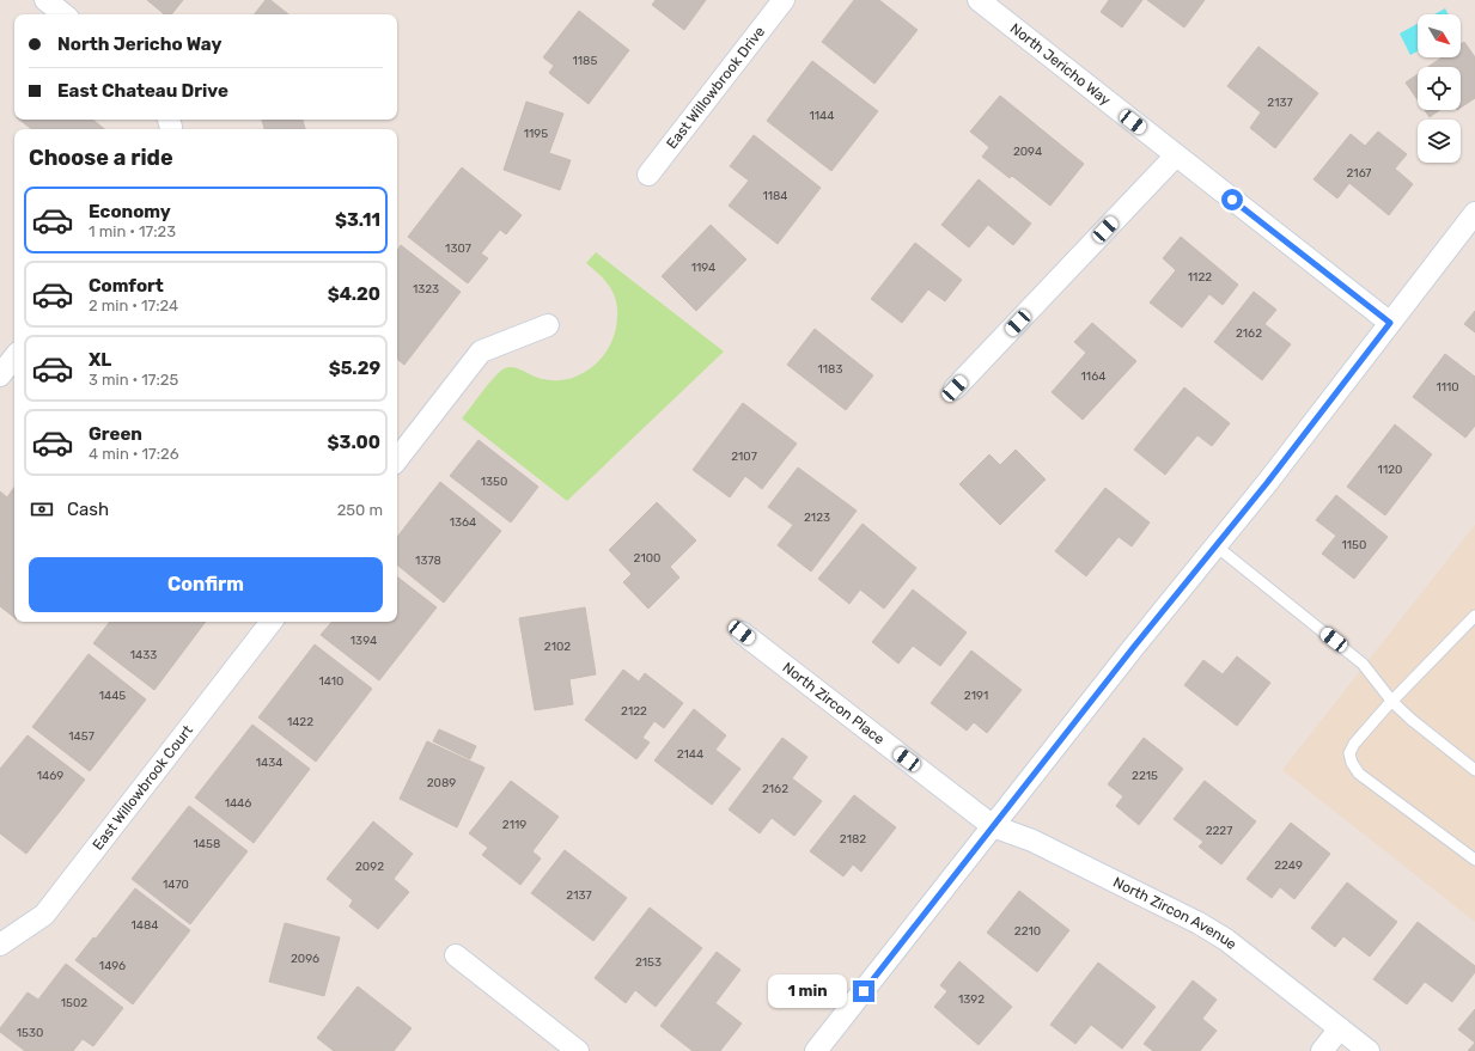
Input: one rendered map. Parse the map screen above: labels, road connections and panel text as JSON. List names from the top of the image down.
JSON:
{
  "streets": {
    "street": [
      "North Jericho Way",
      "East Willowbrook Drive",
      "North Zircon Place",
      "East Willowbrook Court",
      "North Zircon Avenue"
    ]
  },
  "crossings": [
    ["North Zircon Place", "North Zircon Avenue"]
  ],
  "house_numbers": [
    "1185",
    "2137",
    "1144",
    "1195",
    "2094",
    "2167",
    "1184",
    "1307",
    "1194",
    "1122",
    "1323",
    "2162",
    "1183",
    "1164",
    "1110",
    "2107",
    "1120",
    "1350",
    "2123",
    "1364",
    "1150",
    "2100",
    "1378",
    "1394",
    "2102",
    "1433",
    "1410",
    "1445",
    "2191",
    "2122",
    "1422",
    "1457",
    "2144",
    "1434",
    "1469",
    "2215",
    "2089",
    "2162",
    "1446",
    "2119",
    "2227",
    "2182",
    "1458",
    "2249",
    "2092",
    "1470",
    "2137",
    "1484",
    "2210",
    "2096",
    "2153",
    "1496",
    "1392",
    "1502",
    "1530"
  ],
  "north": "bottom right",
  "page": {
    "banner": ["North Jericho Way", "East Chateau Drive"],
    "heading": "Choose a ride",
    "list": [
      {
        "name": "Economy",
        "note": "1 min · 17:23",
        "value": "$3.11"
      },
      {
        "name": "Comfort",
        "note": "2 min · 17:24",
        "value": "$4.20"
      },
      {
        "name": "XL",
        "note": "3 min · 17:25",
        "value": "$5.29"
      },
      {
        "name": "Green",
        "note": "4 min · 17:26",
        "value": "$3.00"
      }
    ],
    "pay": ["Cash", "250 m"],
    "buttons": "Confirm",
    "bubble": "1 min"
  }
}
